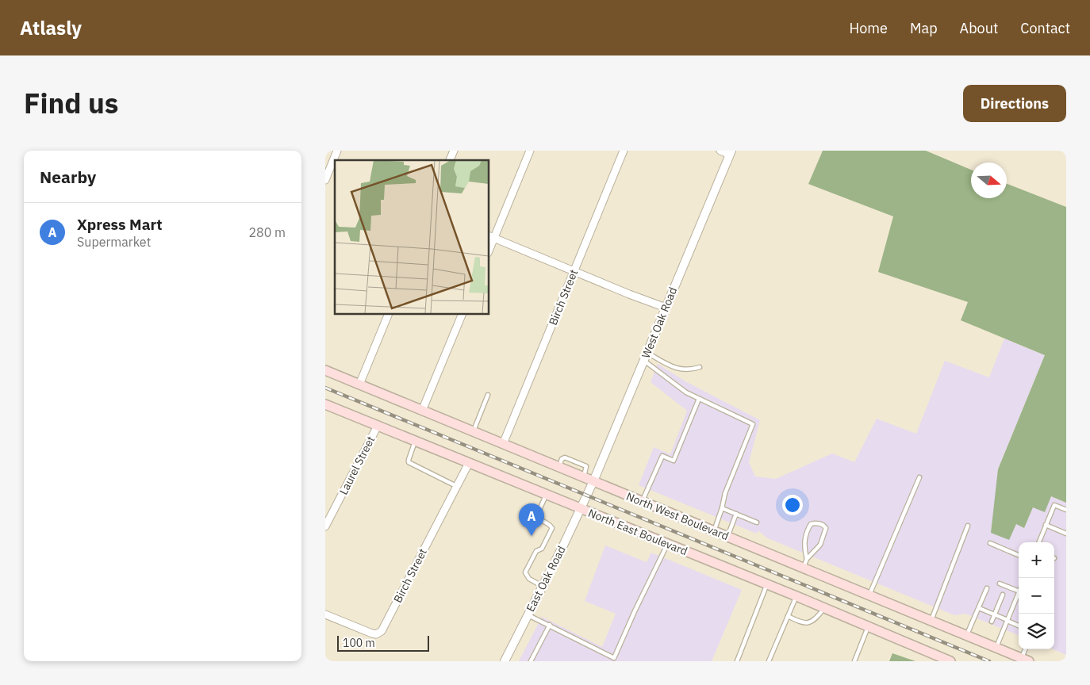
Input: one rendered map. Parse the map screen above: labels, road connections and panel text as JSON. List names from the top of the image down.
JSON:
{
  "streets": {
    "main road": ["North West Boulevard", "North East Boulevard"],
    "street": [
      "Birch Street",
      "West Oak Road",
      "Laurel Street",
      "East Oak Road"
    ]
  },
  "crossings": [
    ["Birch Street", "North West Boulevard"],
    ["Birch Street", "North East Boulevard"],
    ["West Oak Road", "North West Boulevard"],
    ["West Oak Road", "East Oak Road"],
    ["Laurel Street", "North East Boulevard"],
    ["North East Boulevard", "East Oak Road"]
  ],
  "scale_bar": "100 m",
  "north": "right",
  "page": {
    "header": "Atlasly",
    "nav": [
      "Home",
      "Map",
      "About",
      "Contact"
    ],
    "title": "Find us",
    "buttons": "Directions",
    "heading": "Nearby",
    "list": [
      {
        "mark": "A",
        "name": "Xpress Mart",
        "note": "Supermarket",
        "value": "280 m"
      }
    ],
    "pins": "A",
    "map_buttons": ["+", "−"],
    "scale": "100 m"
  }
}
